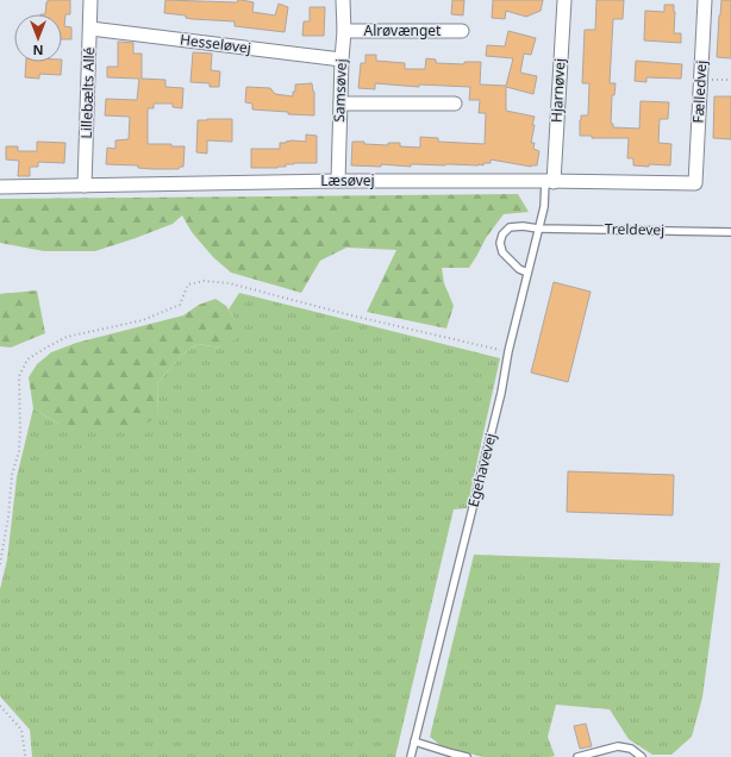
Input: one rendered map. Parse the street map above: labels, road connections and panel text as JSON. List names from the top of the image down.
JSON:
{
  "streets": {
    "street": [
      "Alrøvænget",
      "Hesseløvej",
      "Samsøvej",
      "Hjarnøvej",
      "Fælledvej",
      "Lillebælts Allé",
      "Læsøvej"
    ],
    "lane": ["Treldevej", "Egehavevej"]
  },
  "crossings": [
    ["Alrøvænget", "Samsøvej"],
    ["Hesseløvej", "Samsøvej"],
    ["Hesseløvej", "Lillebælts Allé"],
    ["Samsøvej", "Læsøvej"],
    ["Hjarnøvej", "Læsøvej"],
    ["Hjarnøvej", "Egehavevej"],
    ["Fælledvej", "Læsøvej"],
    ["Lillebælts Allé", "Læsøvej"],
    ["Læsøvej", "Egehavevej"],
    ["Treldevej", "Egehavevej"]
  ],
  "north": "bottom"
}
